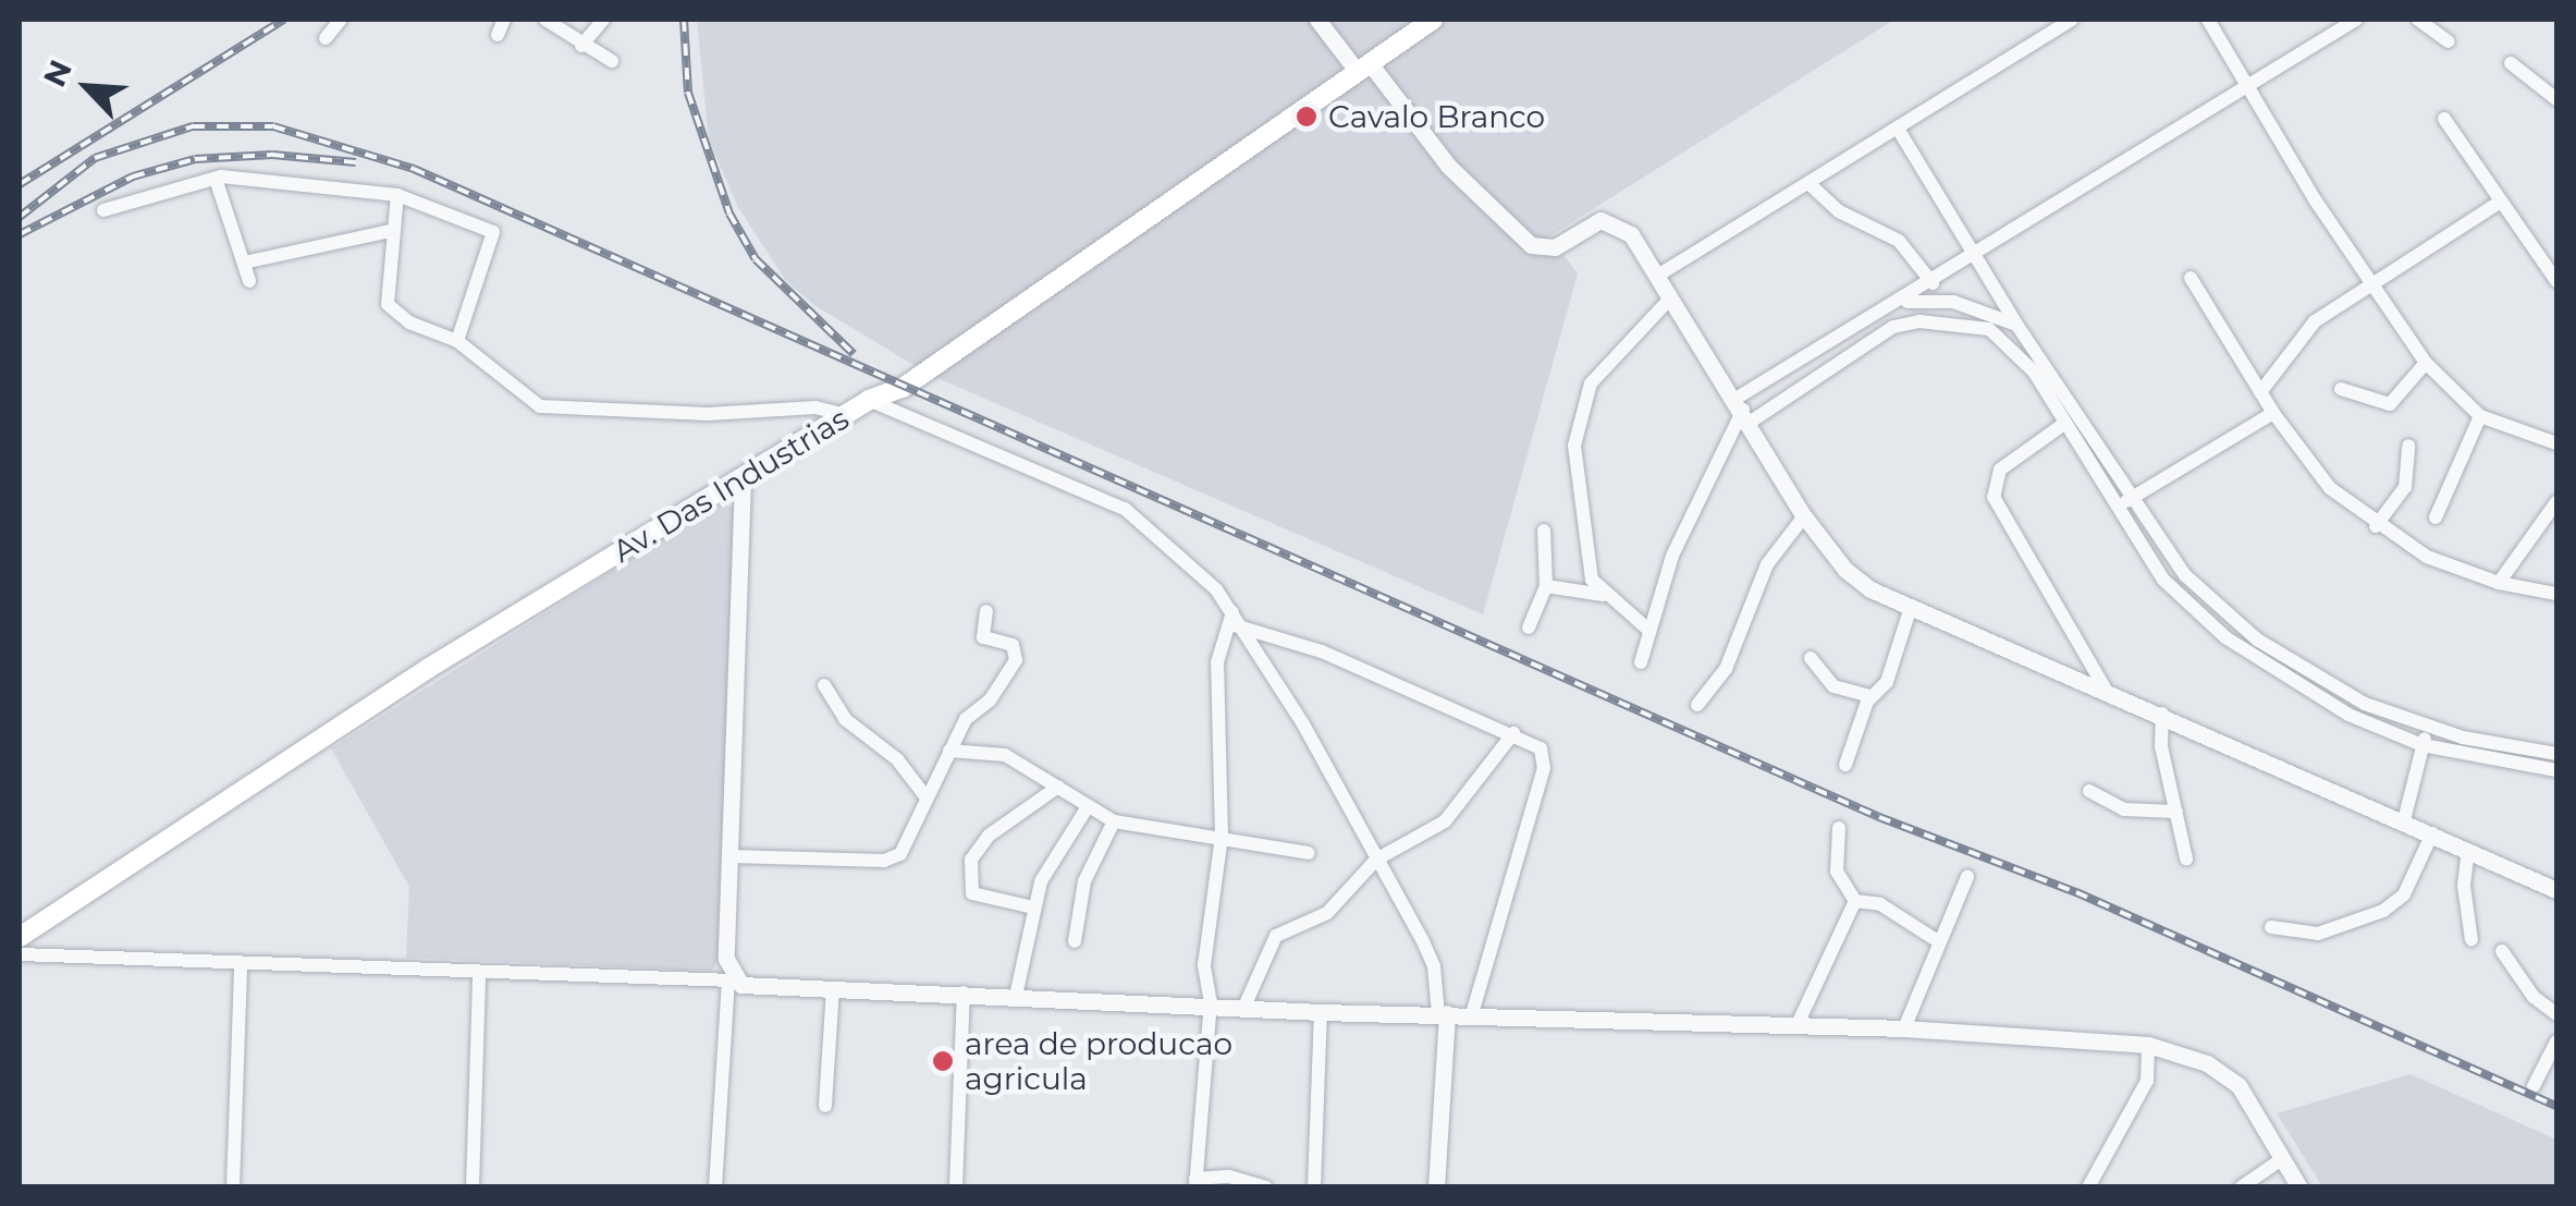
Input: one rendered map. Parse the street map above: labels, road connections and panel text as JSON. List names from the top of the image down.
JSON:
{
  "streets": {
    "main road": ["Av. Das Industrias"]
  },
  "places": ["Cavalo Branco", "area de producao agricula"],
  "north": "top left"
}
